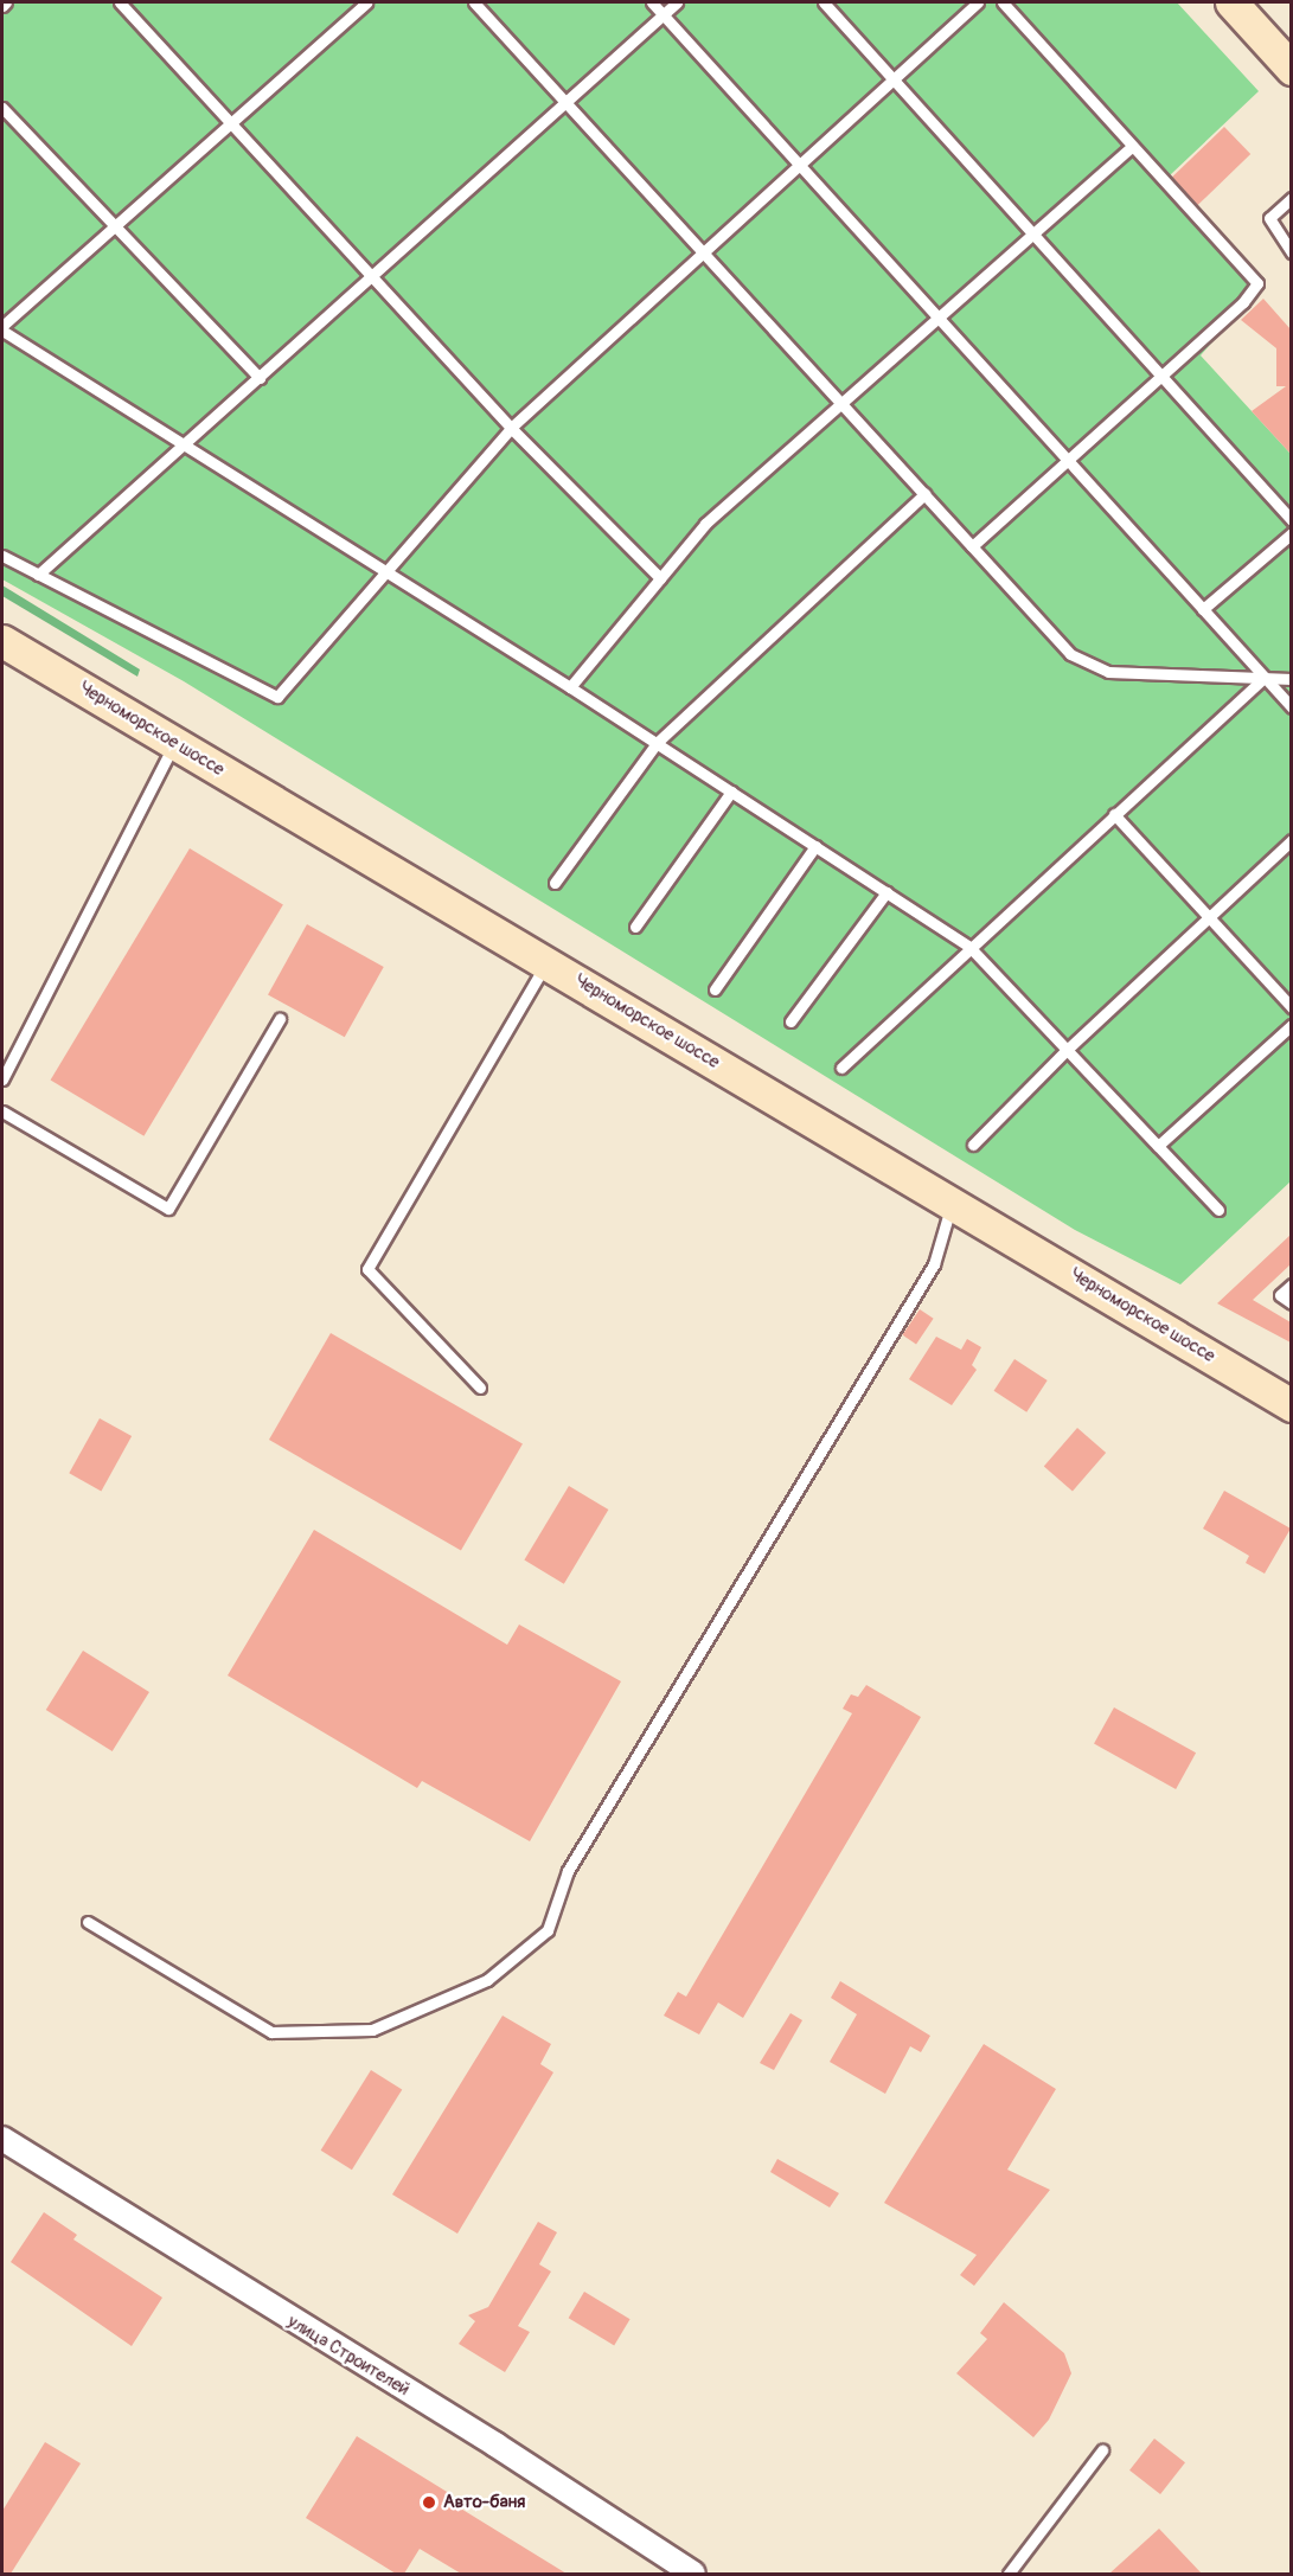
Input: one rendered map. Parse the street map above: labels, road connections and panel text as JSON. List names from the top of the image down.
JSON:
{
  "streets": {
    "main road": ["Черноморское шоссе"],
    "street": ["улица Строителей"]
  },
  "places": ["Авто-баня"]
}
